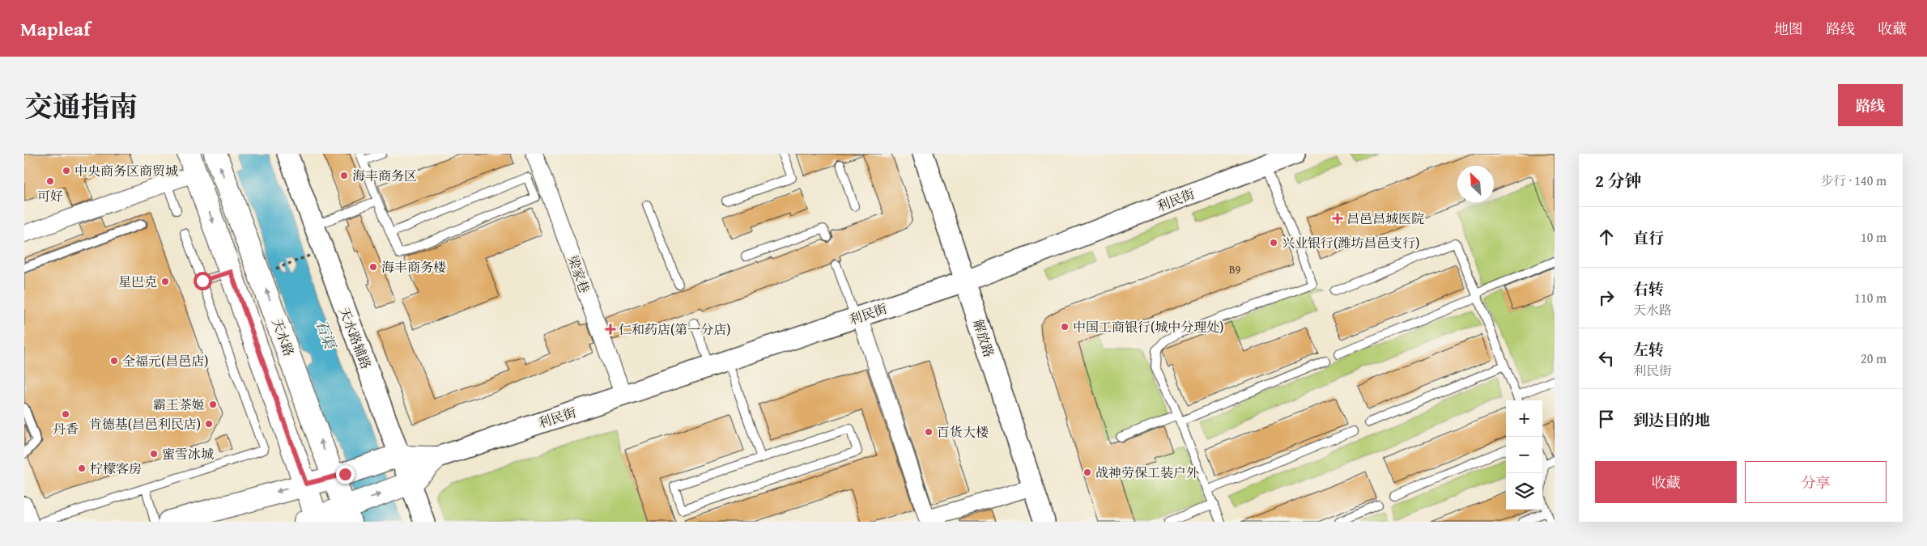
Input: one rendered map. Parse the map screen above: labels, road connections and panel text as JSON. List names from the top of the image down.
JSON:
{
  "streets": {
    "main road": ["利民街", "天水路"],
    "street": ["梁家巷", "天水路辅路", "解放路"]
  },
  "crossings": [
    ["利民街", "梁家巷"],
    ["利民街", "天水路"],
    ["利民街", "天水路辅路"],
    ["利民街", "解放路"]
  ],
  "water": ["石渠"],
  "places": {
    "other": [
      "中央商务区商贸城",
      "海丰商务区",
      "可好",
      "兴业银行(潍坊昌邑支行)",
      "海丰商务楼",
      "星巴克",
      "中国工商银行(城中分理处)",
      "全福元(昌邑店)",
      "霸王茶姬",
      "丹香",
      "肯德基(昌邑利民店)",
      "百货大楼",
      "蜜雪冰城",
      "柠檬客房",
      "战神劳保工装户外"
    ],
    "health": ["昌邑昌城医院", "仁和药店(第一分店)"]
  },
  "house_numbers": ["B9"],
  "north": "top left",
  "page": {
    "header": "Mapleaf",
    "nav": ["地图", "路线", "收藏"],
    "title": "交通指南",
    "buttons": [
      "路线",
      ["收藏", "分享"]
    ],
    "heading": ["2 分钟", "步行 · 140 m"],
    "list": [
      ["直行", "10 m"],
      ["右转", "天水路", "110 m"],
      ["左转", "利民街", "20 m"],
      "到达目的地"
    ],
    "map_buttons": ["+", "−"]
  }
}
